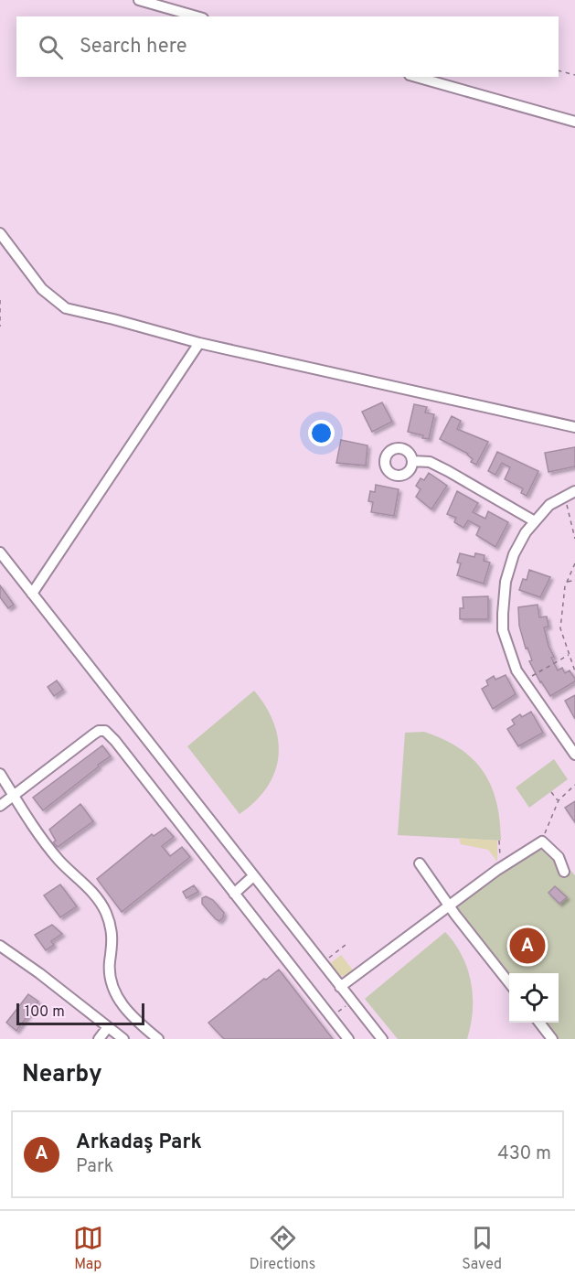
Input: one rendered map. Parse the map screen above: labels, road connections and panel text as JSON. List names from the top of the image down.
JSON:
{
  "scale_bar": "100 m",
  "page": {
    "search": "Search here",
    "pins": "A",
    "scale": "100 m",
    "heading": "Nearby",
    "list": [
      {
        "mark": "A",
        "name": "Arkadaş Park",
        "note": "Park",
        "value": "430 m"
      }
    ],
    "nav": ["Map", "Directions", "Saved"]
  }
}
